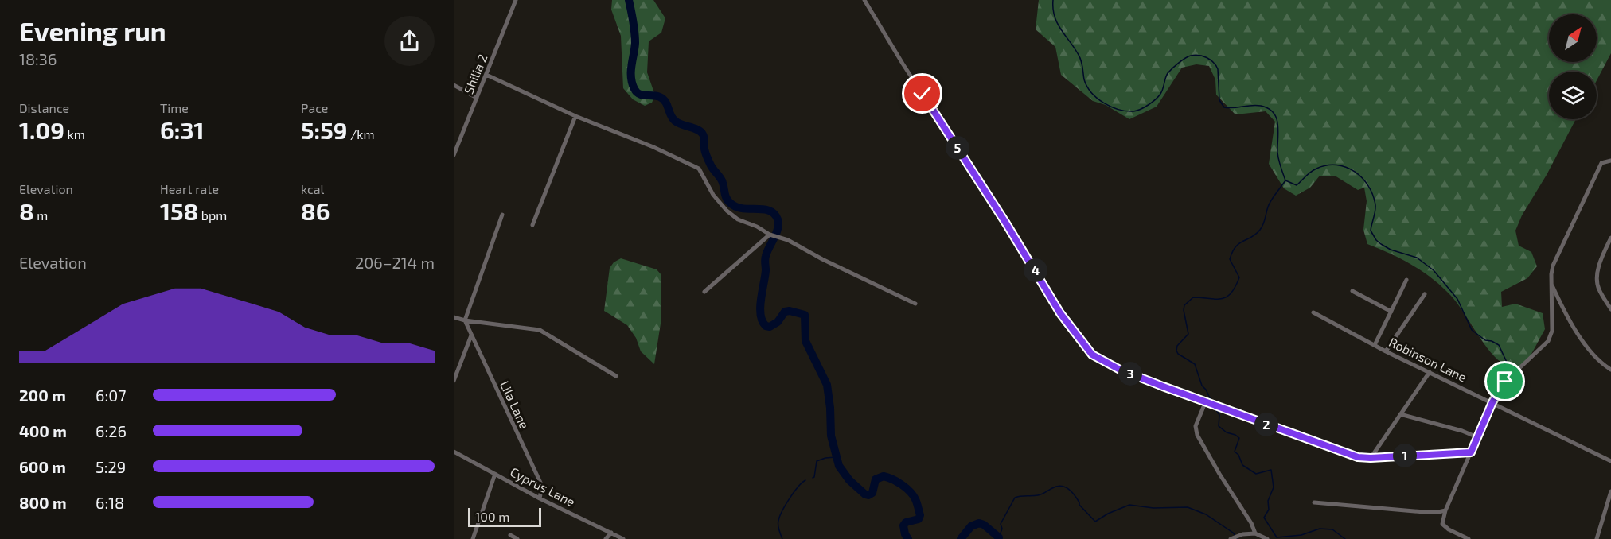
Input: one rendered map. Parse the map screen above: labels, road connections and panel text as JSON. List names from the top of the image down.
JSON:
{
  "streets": {
    "street": [
      "Shilia 2",
      "Robinson Lane",
      "Lila Lane",
      "Cyprus Lane"
    ]
  },
  "crossings": [
    ["Lila Lane", "Cyprus Lane"]
  ],
  "scale_bar": "100 m",
  "north": "top right",
  "page": {
    "heading": ["Evening run", "18:36"],
    "stats": [
      ["Distance", "1.09 km"],
      ["Time", "6:31"],
      ["Pace", "5:59 /km"],
      ["Elevation", "8 m"],
      ["Heart rate", "158 bpm"],
      ["kcal", "86"]
    ],
    "pins": [
      "5",
      "4",
      "3",
      "2",
      "1"
    ],
    "chart": ["Elevation", "206–214 m"],
    "list": [
      {
        "name": "200 m",
        "note": "6:07"
      },
      {
        "name": "400 m",
        "note": "6:26"
      },
      {
        "name": "600 m",
        "note": "5:29"
      },
      {
        "name": "800 m",
        "note": "6:18"
      }
    ],
    "scale": "100 m"
  }
}
